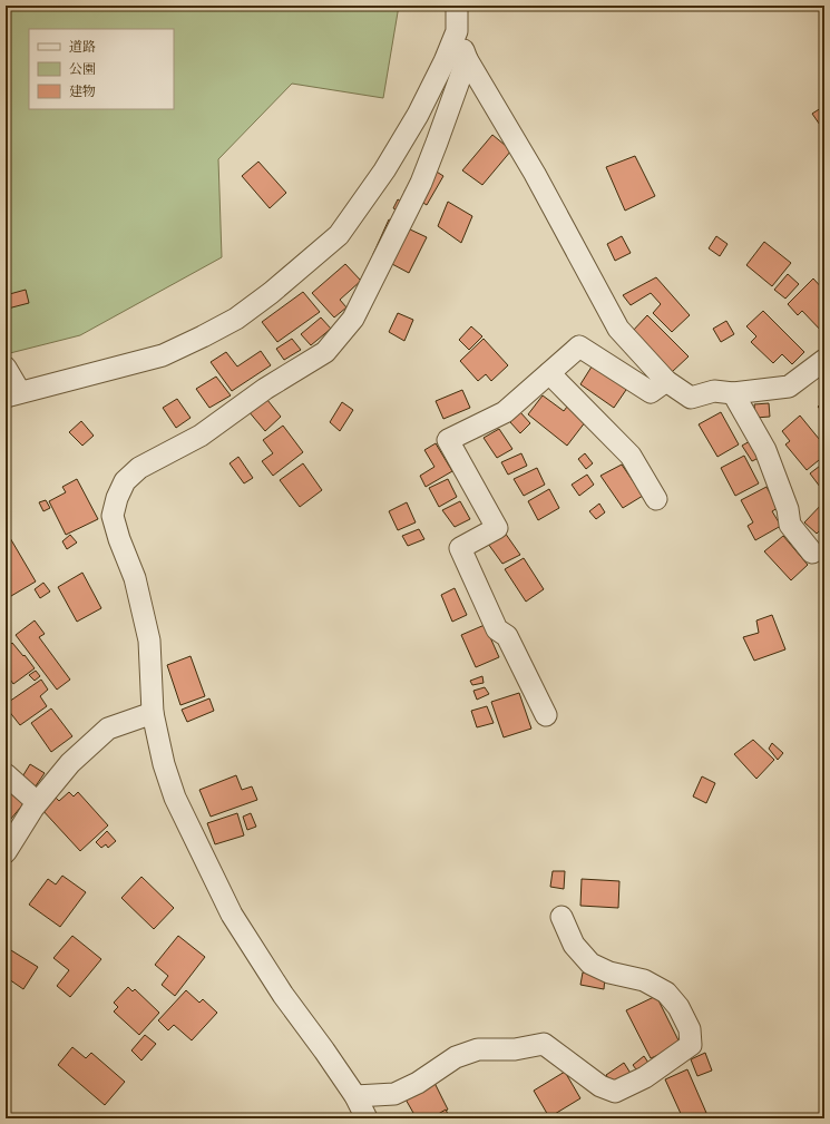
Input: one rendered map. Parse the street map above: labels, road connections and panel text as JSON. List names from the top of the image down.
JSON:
{
  "legend": ["道路", "公園", "建物"]
}
